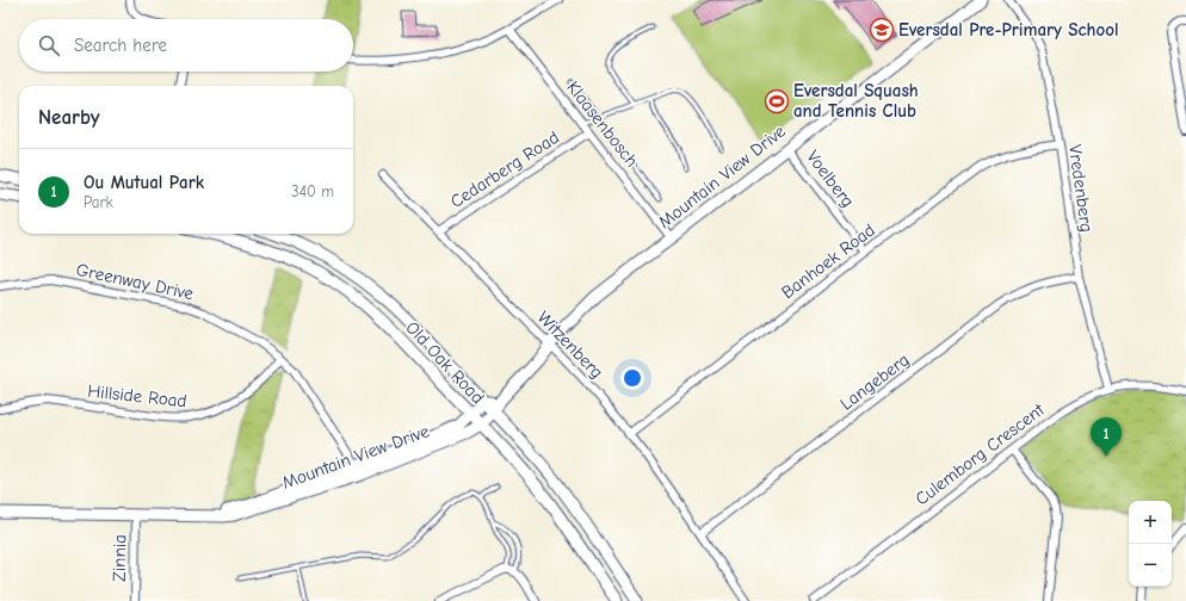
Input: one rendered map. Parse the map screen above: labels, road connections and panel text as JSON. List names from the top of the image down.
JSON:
{
  "streets": {
    "street": [
      "Klaasenbosch",
      "Cedarberg Road",
      "Mountain View Drive",
      "Voelberg",
      "Vredenberg",
      "Banhoek Road",
      "Greenway Drive",
      "Witzenberg",
      "Old Oak Road",
      "Langeberg",
      "Hillside Road",
      "Culemborg Crescent",
      "Zinnia"
    ]
  },
  "crossings": [
    ["Klaasenbosch", "Cedarberg Road"],
    ["Klaasenbosch", "Mountain View Drive"],
    ["Cedarberg Road", "Witzenberg"],
    ["Mountain View Drive", "Voelberg"],
    ["Mountain View Drive", "Greenway Drive"],
    ["Mountain View Drive", "Witzenberg"],
    ["Mountain View Drive", "Old Oak Road"],
    ["Mountain View Drive", "Zinnia"],
    ["Voelberg", "Banhoek Road"],
    ["Vredenberg", "Banhoek Road"],
    ["Vredenberg", "Langeberg"],
    ["Vredenberg", "Culemborg Crescent"],
    ["Banhoek Road", "Witzenberg"],
    ["Greenway Drive", "Hillside Road"],
    ["Witzenberg", "Langeberg"]
  ],
  "places": {
    "school or university": ["Eversdal Pre-Primary School"],
    "sports": ["Eversdal Squash and Tennis Club"]
  },
  "page": {
    "search": "Search here",
    "heading": "Nearby",
    "list": [
      {
        "mark": "1",
        "name": "Ou Mutual Park",
        "note": "Park",
        "value": "340 m"
      }
    ],
    "pins": "1",
    "map_buttons": ["+", "−"]
  }
}
